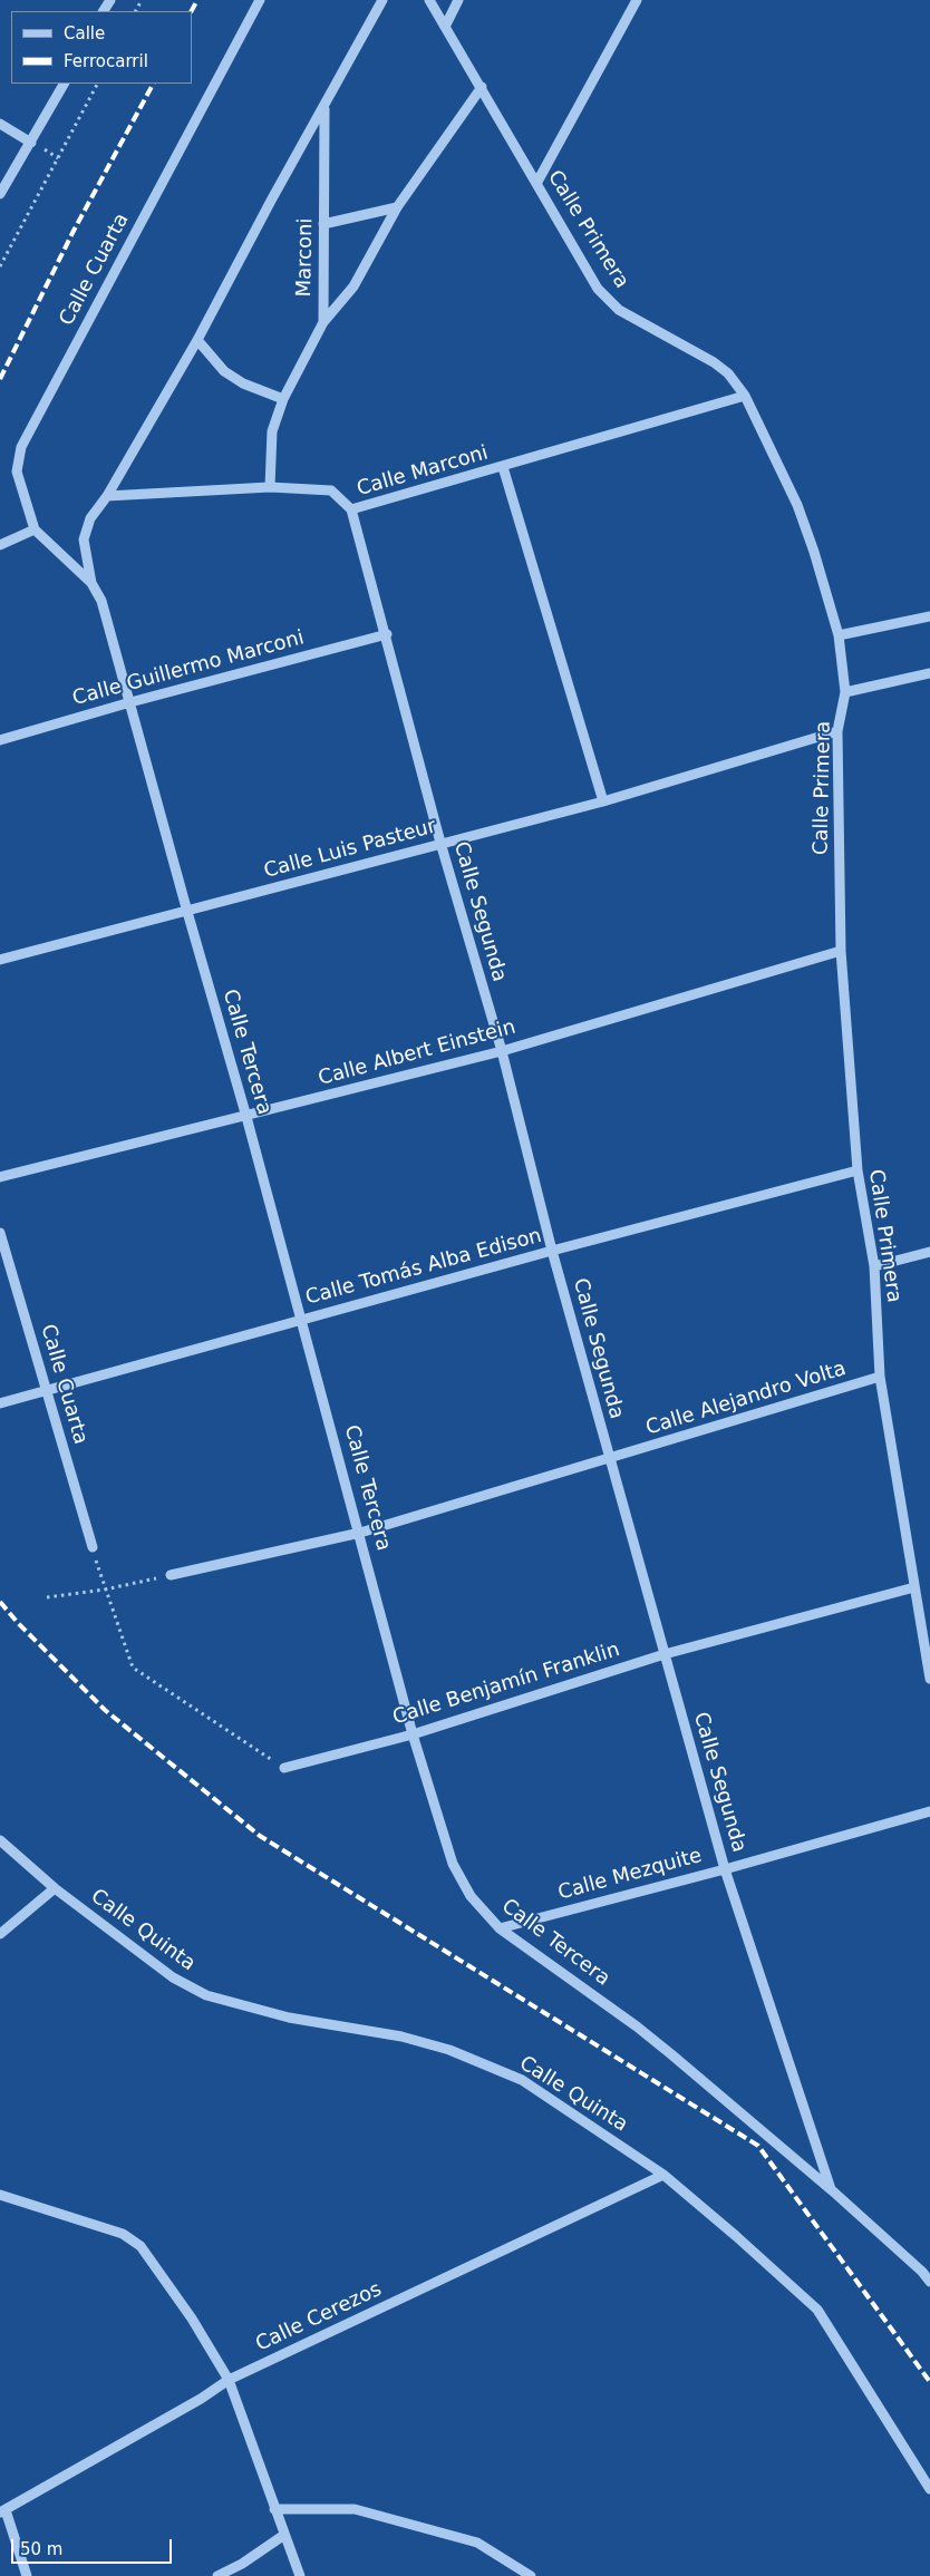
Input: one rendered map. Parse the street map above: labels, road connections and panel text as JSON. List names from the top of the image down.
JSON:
{
  "streets": {
    "street": [
      "Calle Primera",
      "Marconi",
      "Calle Cuarta",
      "Calle Marconi",
      "Calle Guillermo Marconi",
      "Calle Luis Pasteur",
      "Calle Segunda",
      "Calle Tercera",
      "Calle Albert Einstein",
      "Calle Tomás Alba Edison",
      "Calle Alejandro Volta",
      "Calle Benjamín Franklin",
      "Calle Mezquite",
      "Calle Quinta",
      "Calle Cerezos"
    ]
  },
  "crossings": [
    ["Calle Primera", "Calle Marconi"],
    ["Calle Primera", "Calle Luis Pasteur"],
    ["Calle Primera", "Calle Albert Einstein"],
    ["Calle Primera", "Calle Tomás Alba Edison"],
    ["Calle Primera", "Calle Alejandro Volta"],
    ["Calle Primera", "Calle Benjamín Franklin"],
    ["Marconi", "Calle Marconi"],
    ["Marconi", "Calle Tercera"],
    ["Calle Cuarta", "Calle Tercera"],
    ["Calle Cuarta", "Calle Tomás Alba Edison"],
    ["Calle Marconi", "Calle Segunda"],
    ["Calle Guillermo Marconi", "Calle Segunda"],
    ["Calle Guillermo Marconi", "Calle Tercera"],
    ["Calle Luis Pasteur", "Calle Segunda"],
    ["Calle Luis Pasteur", "Calle Tercera"],
    ["Calle Segunda", "Calle Tercera"],
    ["Calle Segunda", "Calle Albert Einstein"],
    ["Calle Segunda", "Calle Tomás Alba Edison"],
    ["Calle Segunda", "Calle Alejandro Volta"],
    ["Calle Segunda", "Calle Benjamín Franklin"],
    ["Calle Segunda", "Calle Mezquite"],
    ["Calle Tercera", "Calle Albert Einstein"],
    ["Calle Tercera", "Calle Tomás Alba Edison"],
    ["Calle Tercera", "Calle Alejandro Volta"],
    ["Calle Tercera", "Calle Benjamín Franklin"],
    ["Calle Tercera", "Calle Mezquite"],
    ["Calle Quinta", "Calle Cerezos"]
  ],
  "legend": ["Calle", "Ferrocarril"],
  "scale_bar": "50 m"
}
